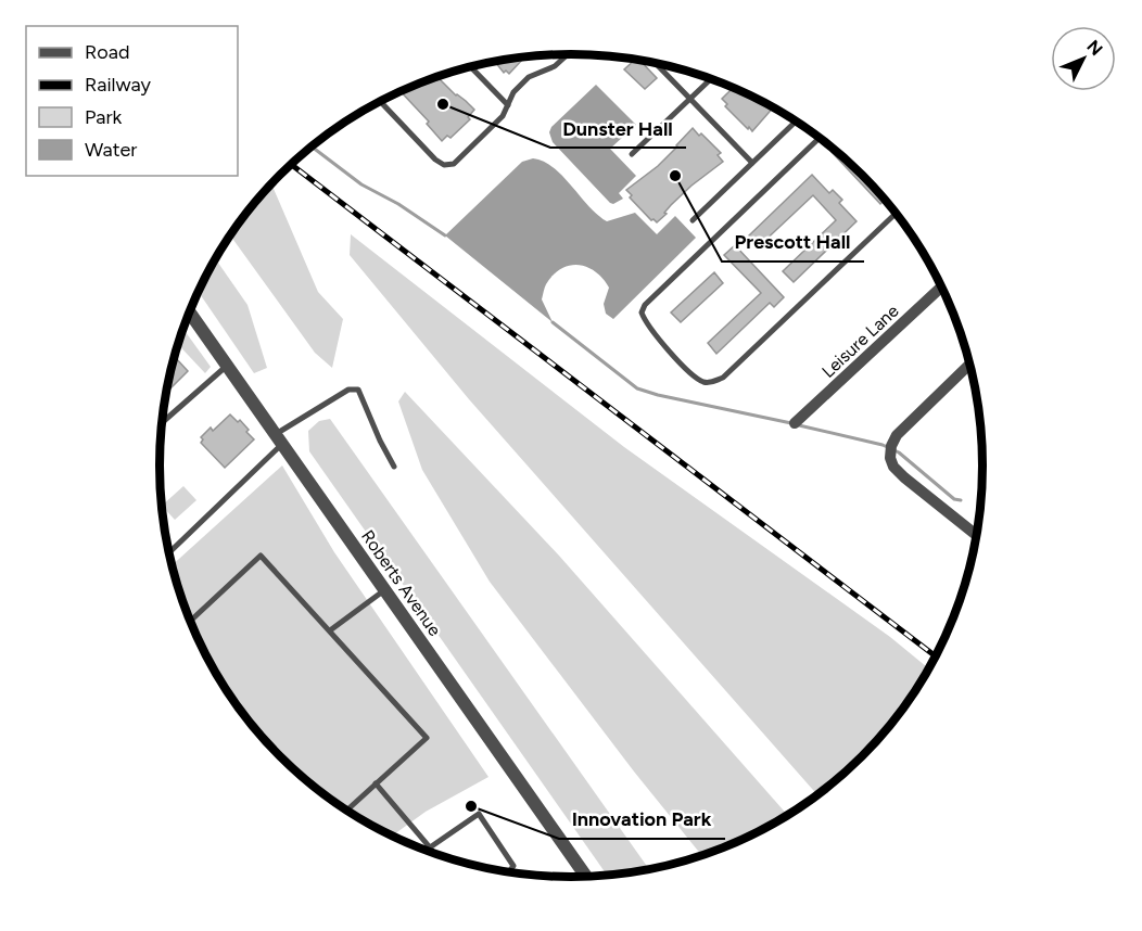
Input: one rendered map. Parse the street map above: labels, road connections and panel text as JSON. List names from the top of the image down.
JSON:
{
  "streets": {
    "street": ["Leisure Lane", "Roberts Avenue"]
  },
  "places": ["Dunster Hall", "Prescott Hall", "Innovation Park"],
  "legend": [
    "Road",
    "Railway",
    "Park",
    "Water"
  ],
  "north": "top right"
}
